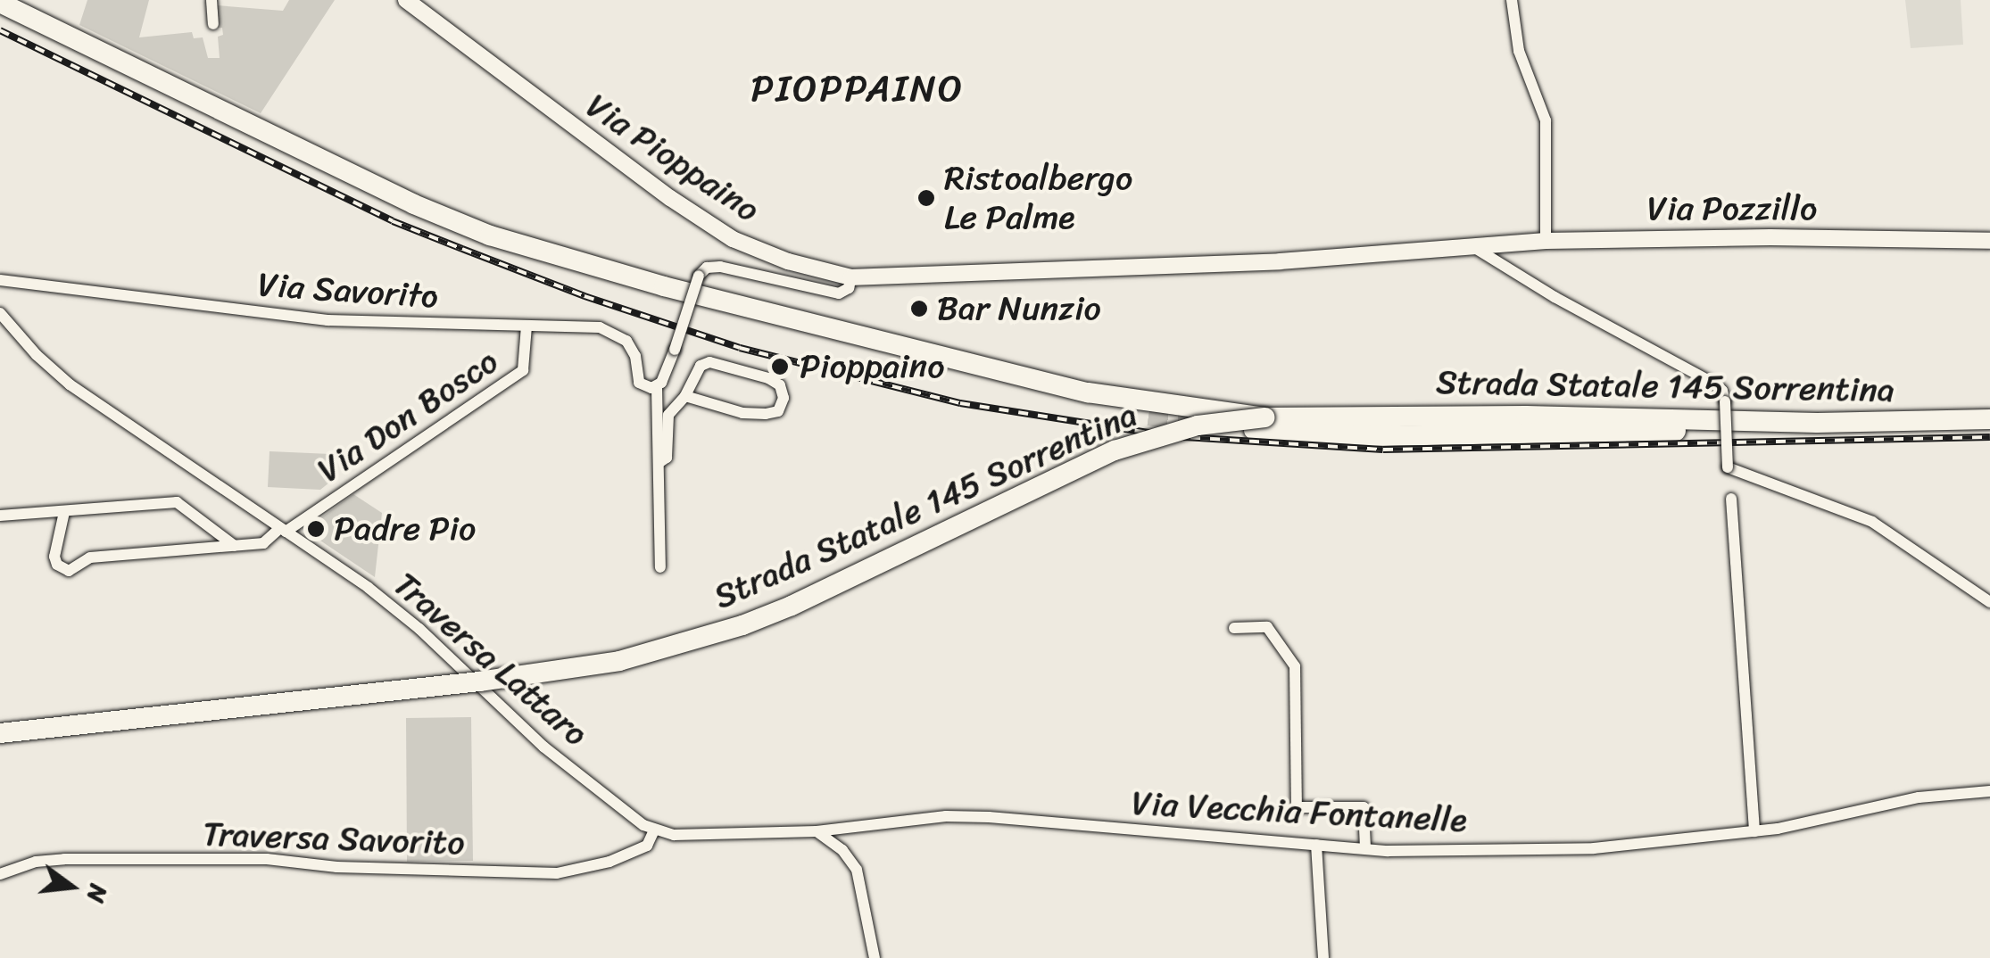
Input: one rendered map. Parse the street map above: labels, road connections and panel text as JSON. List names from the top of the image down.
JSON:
{
  "streets": {
    "highway": ["Strada Statale 145 Sorrentina"],
    "main road": ["Via Pioppaino", "Via Pozzillo"],
    "street": [
      "Via Savorito",
      "Via Don Bosco",
      "Traversa Lattaro",
      "Via Vecchia Fontanelle",
      "Traversa Savorito"
    ]
  },
  "crossings": [
    ["Via Pioppaino", "Via Pozzillo"],
    ["Via Savorito", "Via Don Bosco"],
    ["Via Don Bosco", "Traversa Lattaro"],
    ["Traversa Lattaro", "Traversa Savorito"]
  ],
  "districts": ["PIOPPAINO"],
  "places": [
    "Ristoalbergo Le Palme",
    "Bar Nunzio",
    "Pioppaino",
    "Padre Pio"
  ],
  "north": "right"
}
